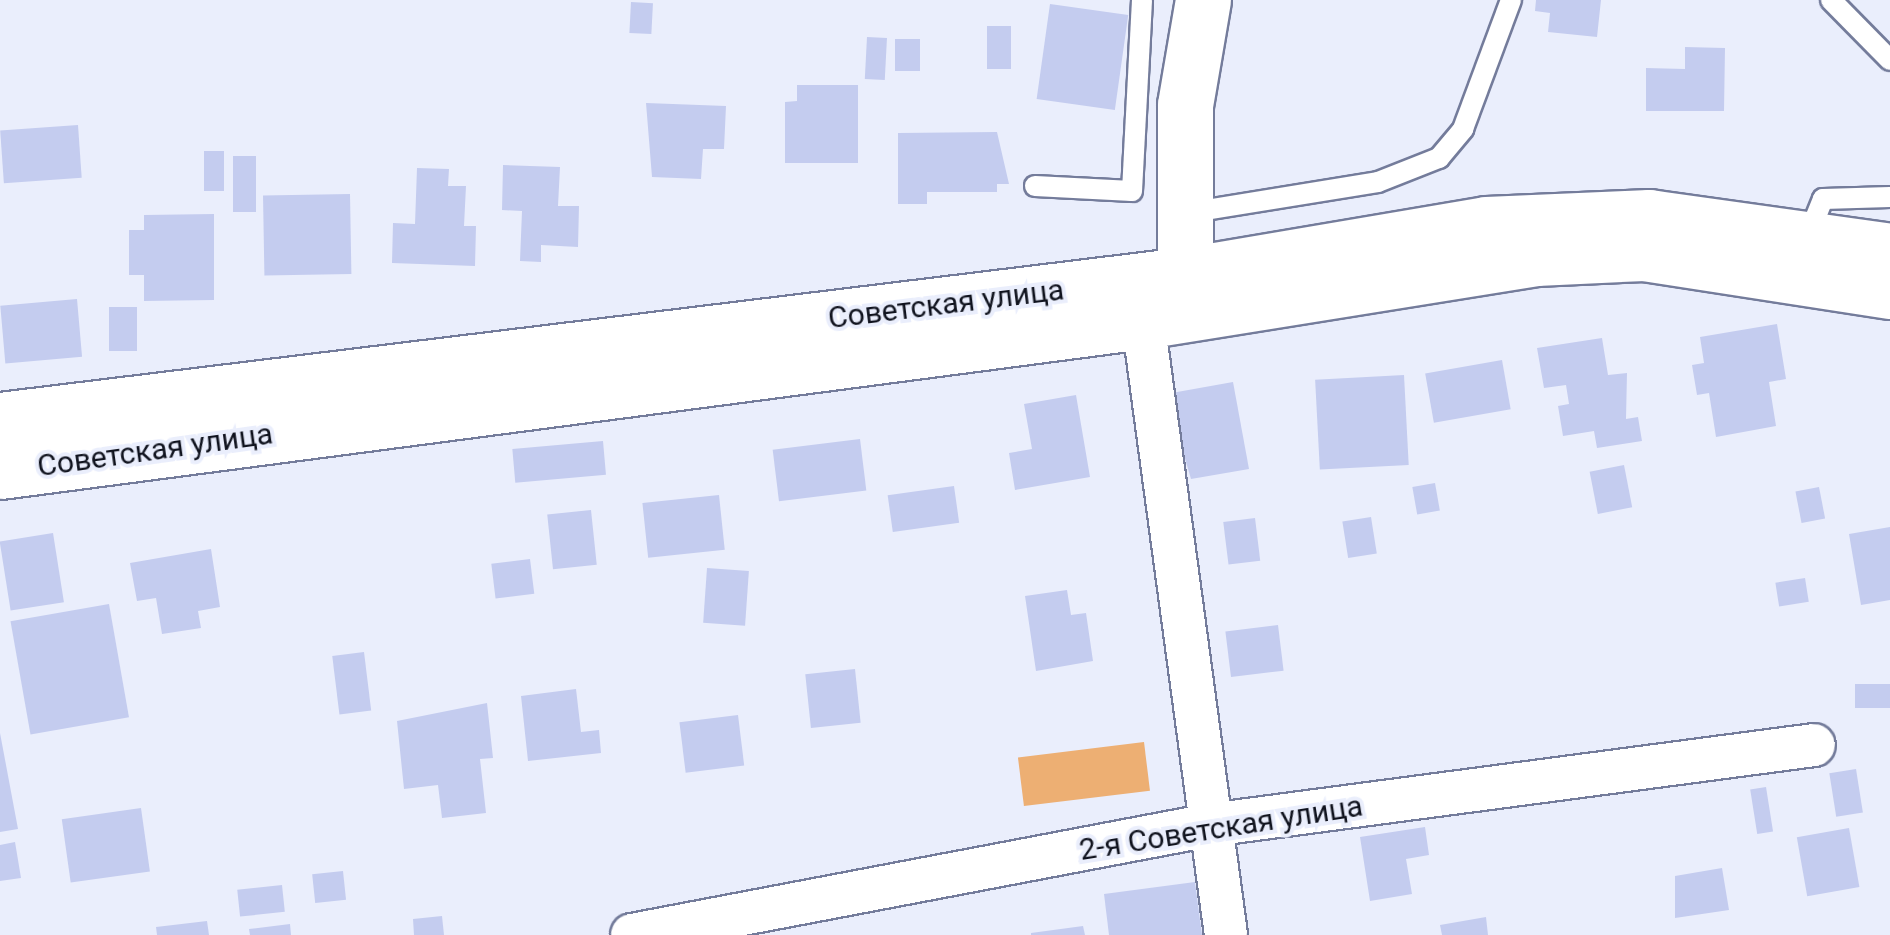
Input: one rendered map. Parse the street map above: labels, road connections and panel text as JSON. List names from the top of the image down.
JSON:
{
  "streets": {
    "main road": ["Советская улица"],
    "street": ["2-я Советская улица"]
  }
}
